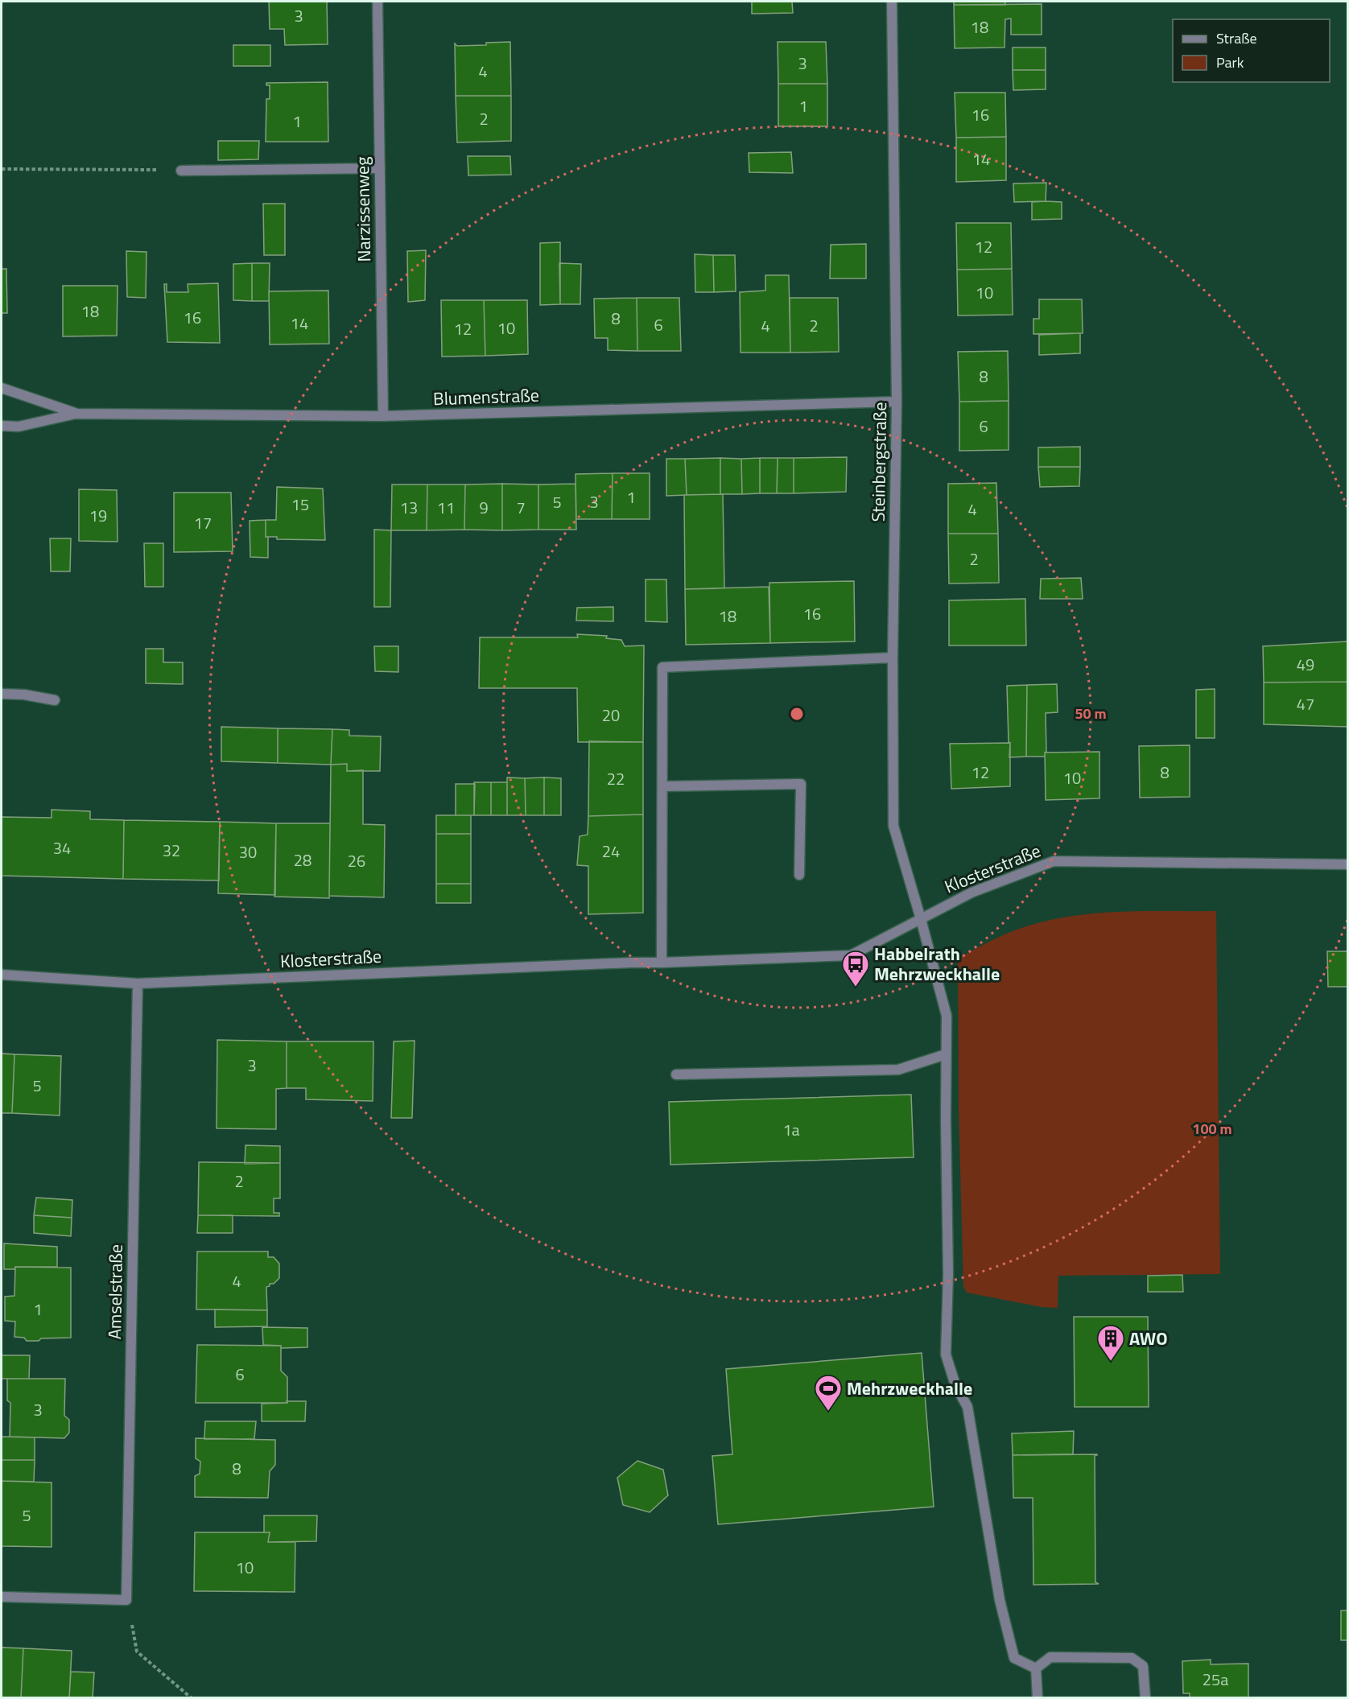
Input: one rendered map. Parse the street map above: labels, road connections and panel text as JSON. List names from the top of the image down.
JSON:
{
  "streets": {
    "street": [
      "Narzissenweg",
      "Blumenstraße",
      "Steinbergstraße",
      "Klosterstraße",
      "Amselstraße"
    ]
  },
  "crossings": [
    ["Narzissenweg", "Blumenstraße"],
    ["Blumenstraße", "Steinbergstraße"],
    ["Steinbergstraße", "Klosterstraße"],
    ["Klosterstraße", "Amselstraße"]
  ],
  "places": {
    "bus stop": ["Habbelrath Mehrzweckhalle"],
    "building": ["AWO"],
    "sports": ["Mehrzweckhalle"]
  },
  "house_numbers": [
    "3",
    "18",
    "3",
    "4",
    "1",
    "16",
    "2",
    "1",
    "14",
    "12",
    "10",
    "18",
    "16",
    "8",
    "14",
    "6",
    "4",
    "2",
    "10",
    "12",
    "8",
    "6",
    "1",
    "5",
    "3",
    "15",
    "13",
    "11",
    "9",
    "7",
    "4",
    "19",
    "17",
    "2",
    "16",
    "18",
    "49",
    "47",
    "20",
    "12",
    "8",
    "10",
    "22",
    "34",
    "32",
    "24",
    "30",
    "28",
    "26",
    "3",
    "5",
    "1a",
    "2",
    "4",
    "1",
    "6",
    "3",
    "8",
    "5",
    "10",
    "25a"
  ],
  "legend": ["Straße", "Park"],
  "rings": ["50 m", "100 m"]
}
